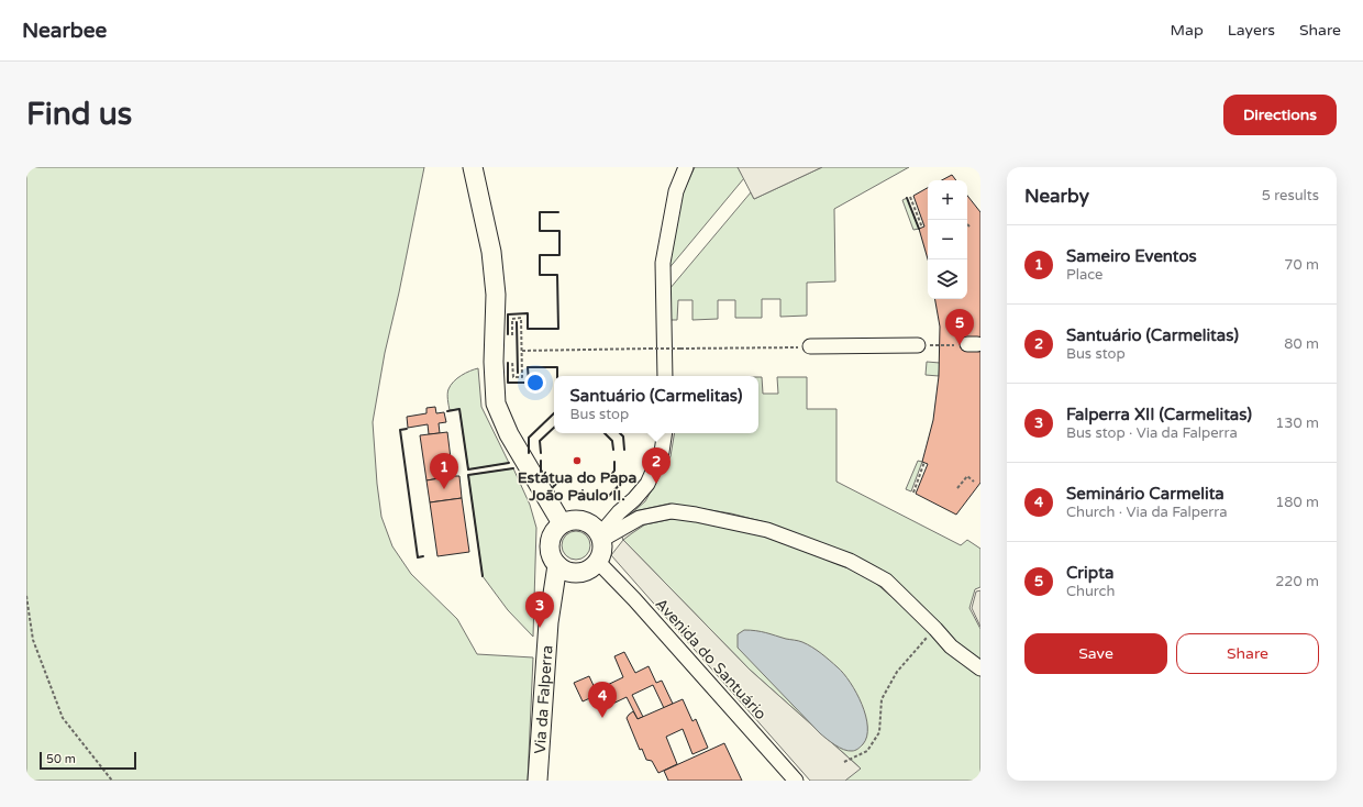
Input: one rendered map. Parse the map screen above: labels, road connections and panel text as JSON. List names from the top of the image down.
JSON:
{
  "streets": {
    "main road": ["Via da Falperra"],
    "street": ["Avenida do Santuário"]
  },
  "crossings": [
    ["Avenida do Santuário", "Via da Falperra"]
  ],
  "places": ["Estátua do Papa João Paulo II."],
  "scale_bar": "50 m",
  "page": {
    "header": "Nearbee",
    "nav": ["Map", "Layers", "Share"],
    "buttons": [
      "Directions",
      ["Save", "Share"]
    ],
    "title": "Find us",
    "heading": ["Nearby", "5 results"],
    "map_buttons": ["+", "−"],
    "list": [
      {
        "mark": "1",
        "name": "Sameiro Eventos",
        "note": "Place",
        "value": "70 m"
      },
      {
        "mark": "2",
        "name": "Santuário (Carmelitas)",
        "note": "Bus stop",
        "value": "80 m"
      },
      {
        "mark": "3",
        "name": "Falperra XII (Carmelitas)",
        "note": "Bus stop · Via da Falperra",
        "value": "130 m"
      },
      {
        "mark": "4",
        "name": "Seminário Carmelita",
        "note": "Church · Via da Falperra",
        "value": "180 m"
      },
      {
        "mark": "5",
        "name": "Cripta",
        "note": "Church",
        "value": "220 m"
      }
    ],
    "pins": [
      "5",
      "2",
      "1",
      "3",
      "4"
    ],
    "popup": ["Santuário (Carmelitas)", "Bus stop"],
    "scale": "50 m"
  }
}
